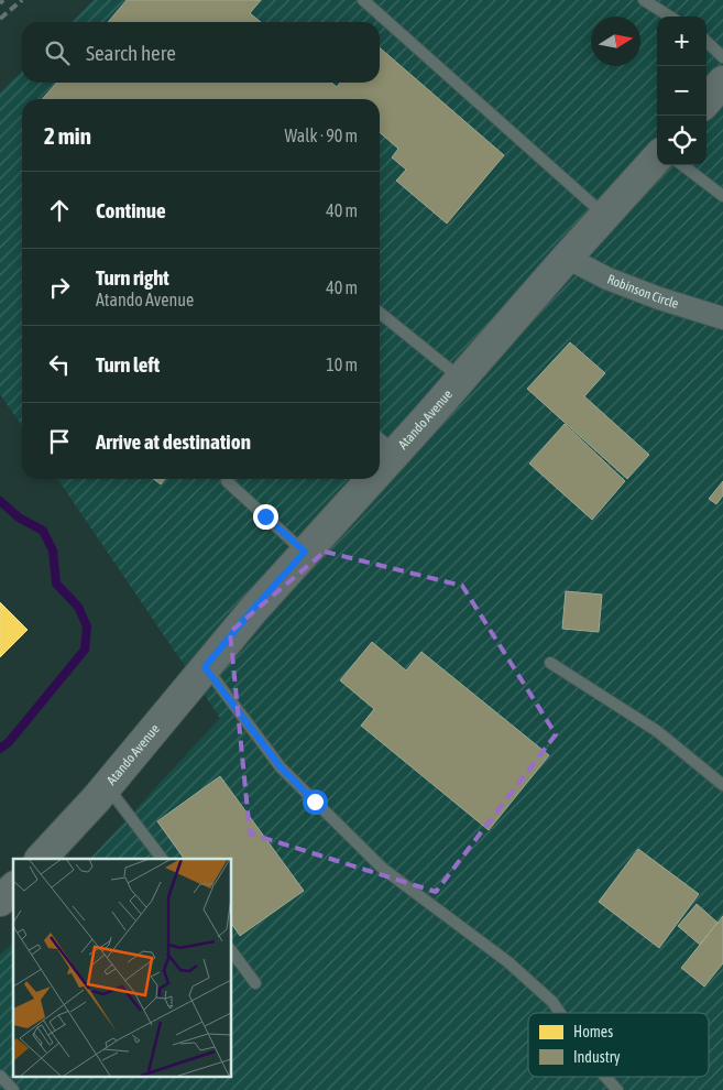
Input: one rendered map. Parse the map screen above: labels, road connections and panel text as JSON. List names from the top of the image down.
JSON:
{
  "streets": {
    "main road": ["Atando Avenue"],
    "street": ["Robinson Circle"]
  },
  "crossings": [
    ["Robinson Circle", "Atando Avenue"]
  ],
  "legend": ["Homes", "Industry"],
  "north": "right",
  "page": {
    "map_buttons": ["+", "−"],
    "search": "Search here",
    "heading": ["2 min", "Walk · 90 m"],
    "list": [
      ["Continue", "40 m"],
      ["Turn right", "Atando Avenue", "40 m"],
      ["Turn left", "10 m"],
      "Arrive at destination"
    ]
  }
}
